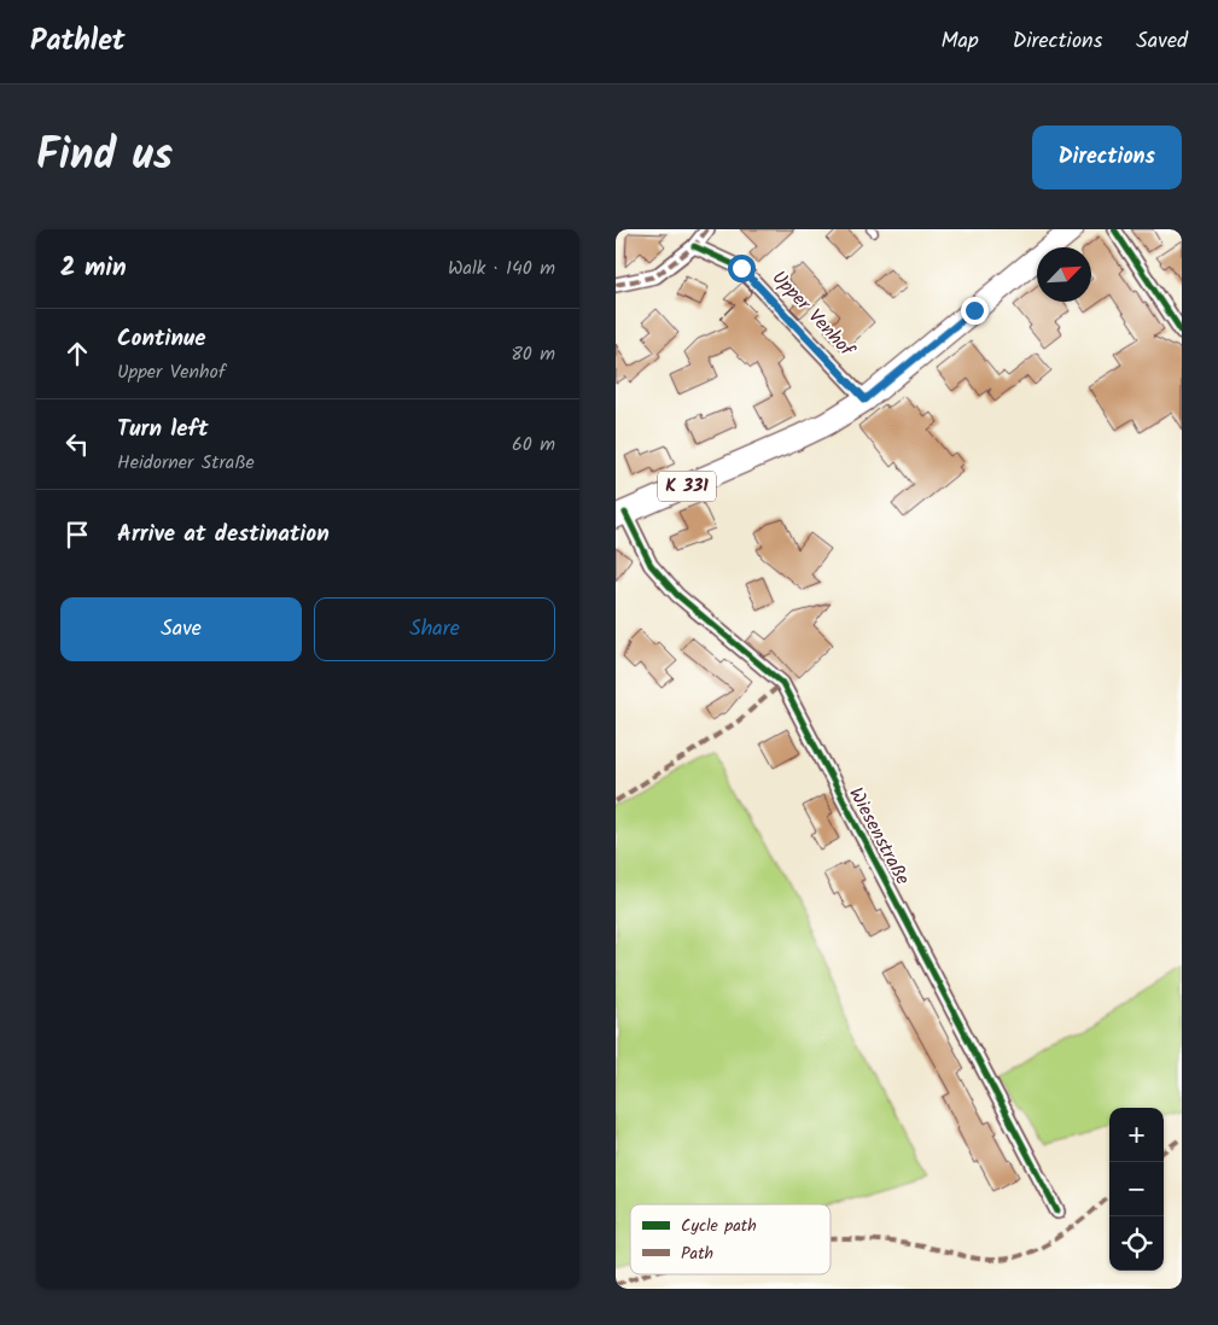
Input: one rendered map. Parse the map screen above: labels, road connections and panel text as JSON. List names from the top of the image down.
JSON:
{
  "streets": {
    "main road": ["K 331"],
    "street": ["Upper Venhof", "Wiesenstraße"]
  },
  "crossings": [
    ["Upper Venhof", "K 331"],
    ["K 331", "Wiesenstraße"]
  ],
  "legend": ["Cycle path", "Path"],
  "north": "top right",
  "page": {
    "header": "Pathlet",
    "nav": ["Map", "Directions", "Saved"],
    "title": "Find us",
    "buttons": [
      "Directions",
      ["Save", "Share"]
    ],
    "heading": ["2 min", "Walk · 140 m"],
    "list": [
      ["Continue", "Upper Venhof", "80 m"],
      ["Turn left", "Heidorner Straße", "60 m"],
      "Arrive at destination"
    ],
    "map_buttons": ["+", "−"]
  }
}
